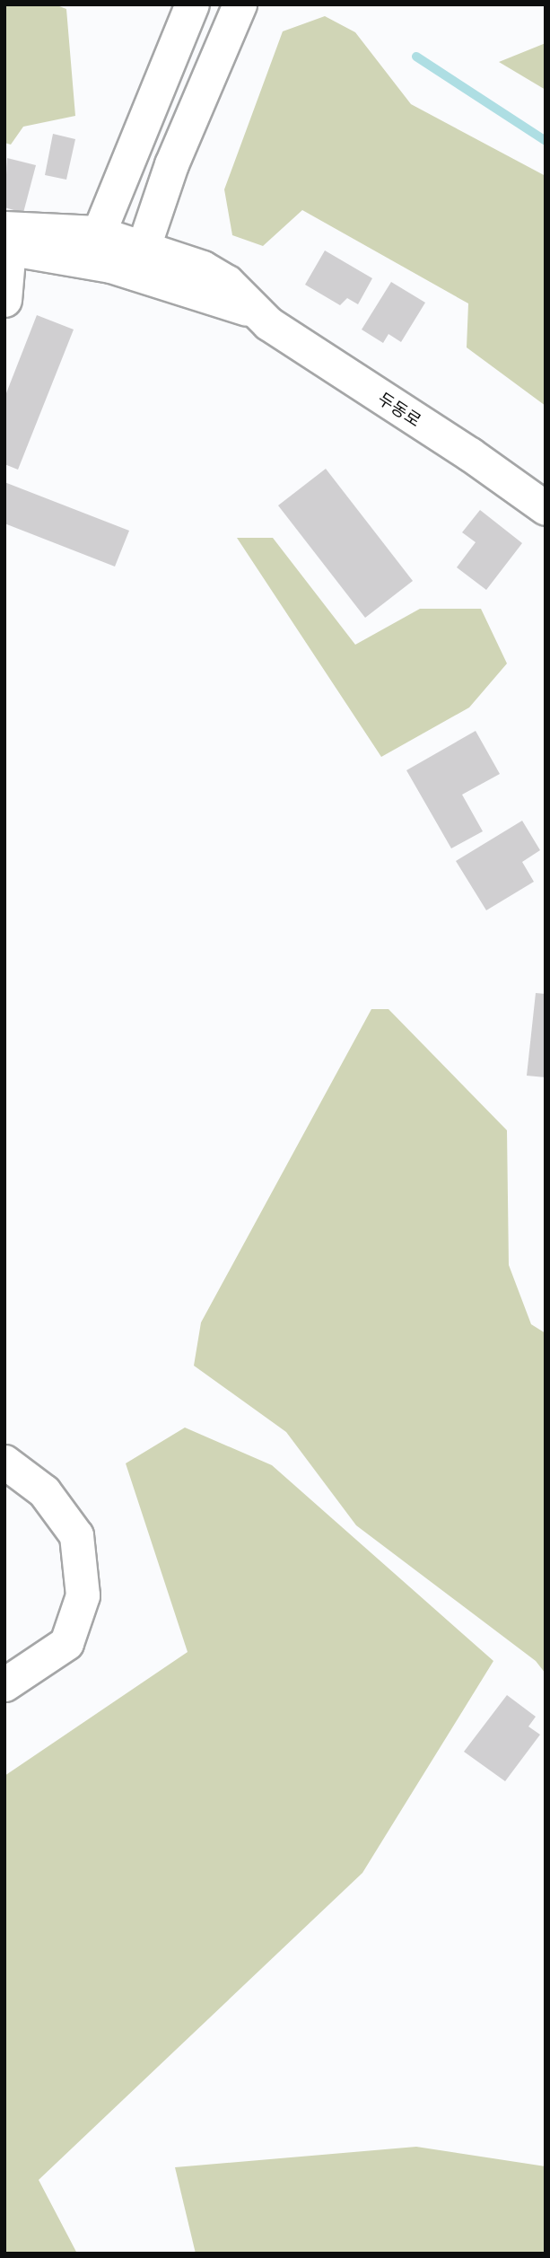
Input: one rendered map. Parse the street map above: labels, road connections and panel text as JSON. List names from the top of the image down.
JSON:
{
  "streets": {
    "street": ["두동로"]
  }
}
